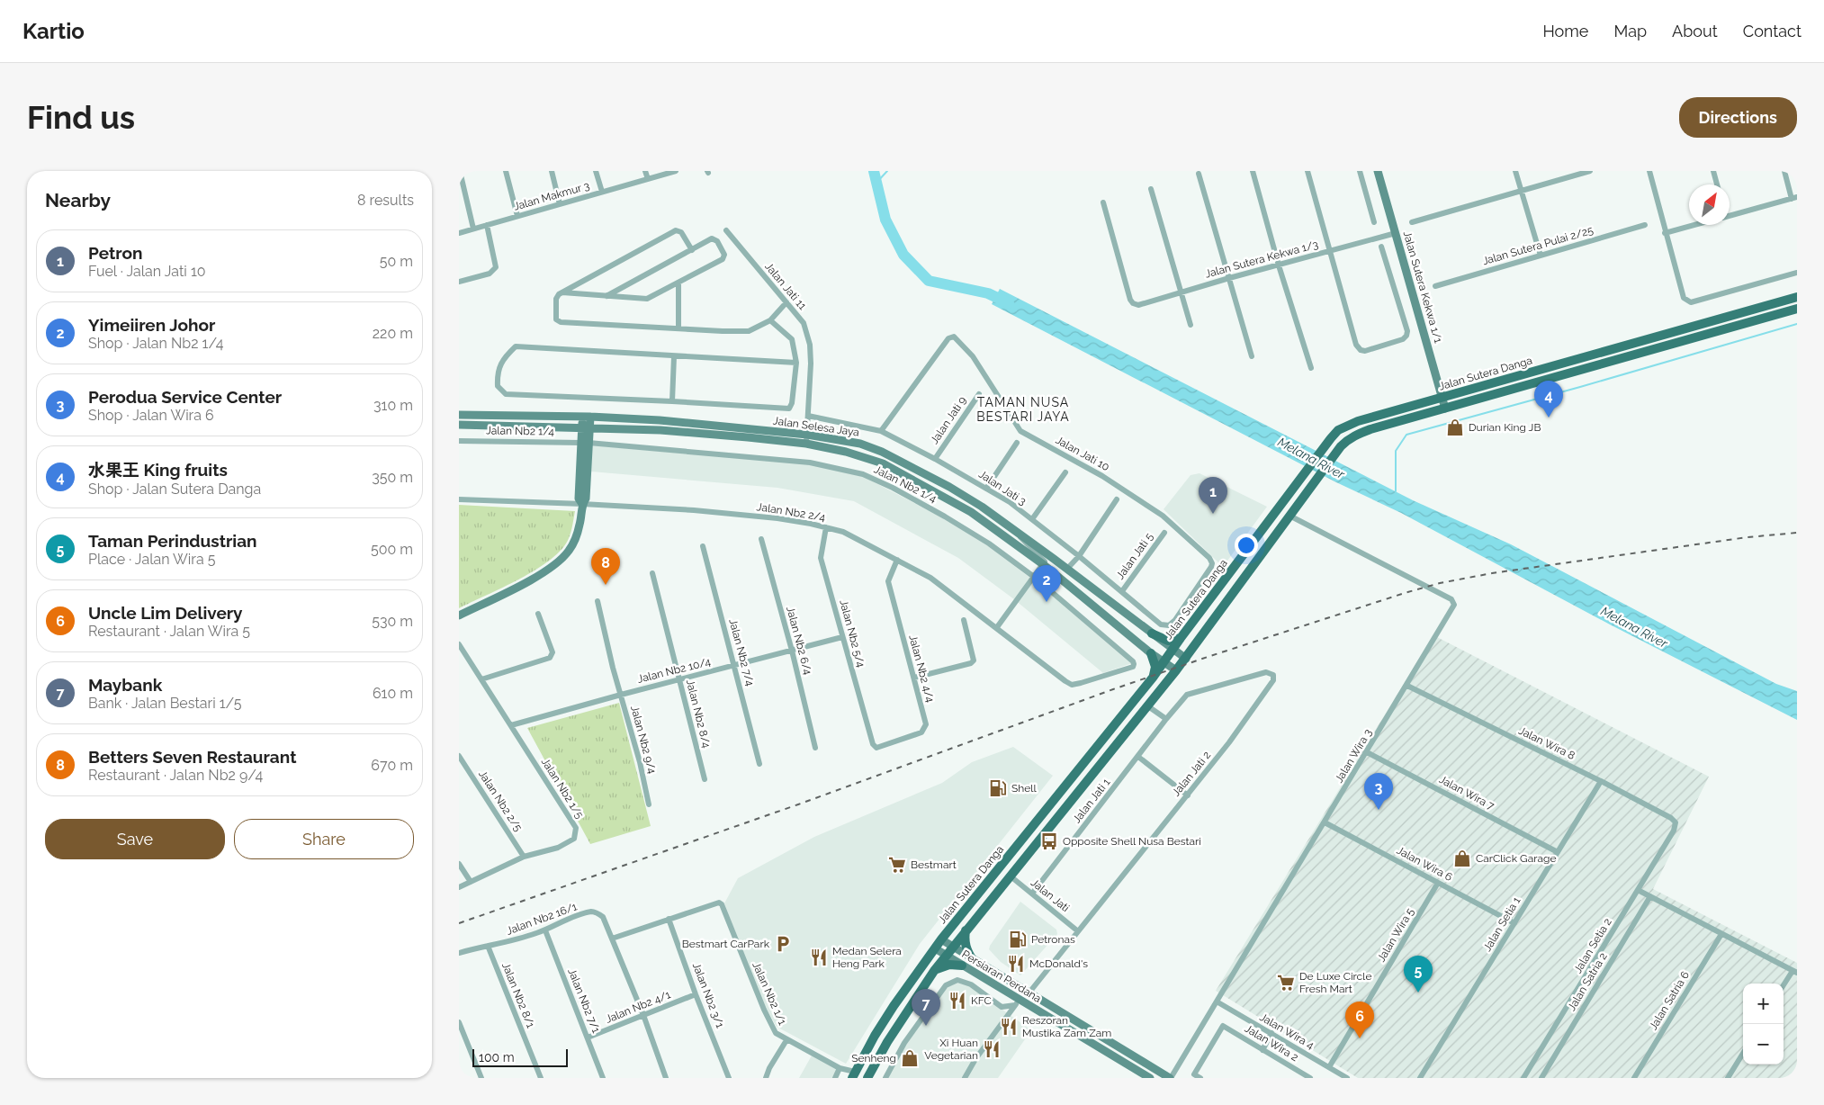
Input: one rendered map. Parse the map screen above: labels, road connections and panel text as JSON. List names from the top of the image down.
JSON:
{
  "streets": {
    "main road": [
      "Jalan Sutera Kekwa 1/1",
      "Jalan Sutera Danga",
      "Jalan Selesa Jaya",
      "Persiaran Perdana"
    ],
    "street": [
      "Jalan Makmur 3",
      "Jalan Sutera Pulai 2/25",
      "Jalan Sutera Kekwa 1/3",
      "Jalan Jati 11",
      "Jalan Jati 9",
      "Jalan Nb2 1/4",
      "Jalan Jati 10",
      "Jalan Jati 3",
      "Jalan Nb2 2/4",
      "Jalan Jati 5",
      "Jalan Nb2 5/4",
      "Jalan Nb2 6/4",
      "Jalan Nb2 7/4",
      "Jalan Nb2 4/4",
      "Jalan Nb2 10/4",
      "Jalan Nb2 8/4",
      "Jalan Nb2 9/4",
      "Jalan Wira 8",
      "Jalan Wira 3",
      "Jalan Jati 2",
      "Jalan Nb2 1/5",
      "Jalan Wira 7",
      "Jalan Nb2 2/5",
      "Jalan Jati 1",
      "Jalan Wira 6",
      "Jalan Jati",
      "Jalan Nb2 16/1",
      "Jalan Setia 1",
      "Jalan Wira 5",
      "Jalan Setia 2",
      "Jalan Satria 2",
      "Jalan Nb2 1/1",
      "Jalan Nb2 8/1",
      "Jalan Nb2 3/1",
      "Jalan Nb2 7/1",
      "Jalan Satria 6",
      "Jalan Nb2 4/1",
      "Jalan Wira 4",
      "Jalan Wira 2"
    ]
  },
  "crossings": [
    ["Jalan Sutera Kekwa 1/3", "Jalan Sutera Kekwa 1/1"],
    ["Jalan Jati 11", "Jalan Selesa Jaya"],
    ["Jalan Jati 11", "Jalan Jati 3"],
    ["Jalan Sutera Kekwa 1/1", "Jalan Sutera Danga"],
    ["Jalan Sutera Danga", "Jalan Selesa Jaya"],
    ["Jalan Sutera Danga", "Jalan Wira 3"],
    ["Jalan Sutera Danga", "Jalan Jati"],
    ["Jalan Sutera Danga", "Persiaran Perdana"],
    ["Jalan Sutera Danga", "Jalan Nb2 1/1"],
    ["Jalan Jati 9", "Jalan Jati 3"],
    ["Jalan Nb2 1/4", "Jalan Nb2 2/4"],
    ["Jalan Jati 10", "Jalan Jati 3"],
    ["Jalan Jati 3", "Jalan Jati 5"],
    ["Jalan Nb2 2/4", "Jalan Nb2 5/4"],
    ["Jalan Nb2 2/4", "Jalan Nb2 4/4"],
    ["Jalan Nb2 5/4", "Jalan Nb2 4/4"],
    ["Jalan Nb2 5/4", "Jalan Nb2 10/4"],
    ["Jalan Nb2 6/4", "Jalan Nb2 10/4"],
    ["Jalan Nb2 7/4", "Jalan Nb2 10/4"],
    ["Jalan Nb2 10/4", "Jalan Nb2 8/4"],
    ["Jalan Nb2 10/4", "Jalan Nb2 9/4"],
    ["Jalan Nb2 10/4", "Jalan Nb2 1/5"],
    ["Jalan Wira 8", "Jalan Wira 3"],
    ["Jalan Wira 8", "Jalan Setia 1"],
    ["Jalan Wira 8", "Jalan Setia 2"],
    ["Jalan Wira 3", "Jalan Wira 7"],
    ["Jalan Wira 3", "Jalan Wira 6"],
    ["Jalan Wira 3", "Persiaran Perdana"],
    ["Jalan Wira 3", "Jalan Wira 4"],
    ["Jalan Jati 2", "Jalan Jati 1"],
    ["Jalan Jati 2", "Jalan Jati"],
    ["Jalan Jati 2", "Persiaran Perdana"],
    ["Jalan Nb2 1/5", "Jalan Nb2 2/5"],
    ["Jalan Wira 7", "Jalan Setia 1"],
    ["Jalan Jati 1", "Jalan Jati"],
    ["Jalan Wira 6", "Jalan Setia 1"],
    ["Jalan Wira 6", "Jalan Wira 5"],
    ["Jalan Nb2 16/1", "Jalan Nb2 8/1"],
    ["Jalan Nb2 16/1", "Jalan Nb2 7/1"],
    ["Jalan Wira 5", "Jalan Wira 4"],
    ["Jalan Nb2 1/1", "Jalan Nb2 3/1"],
    ["Jalan Nb2 3/1", "Jalan Nb2 4/1"],
    ["Jalan Nb2 7/1", "Jalan Nb2 4/1"]
  ],
  "districts": ["TAMAN NUSA BESTARI JAYA"],
  "water": ["Melana River"],
  "places": {
    "shop": ["Durian King JB", "CarClick Garage", "Senheng"],
    "fuel station": ["Shell", "Petronas"],
    "bus stop": ["Opposite Shell Nusa Bestari"],
    "supermarket": ["Bestmart", "De Luxe Circle Fresh Mart"],
    "parking": ["Bestmart CarPark"],
    "restaurant": [
      "Medan Selera Heng Park",
      "McDonald's",
      "KFC",
      "Reszoran Mustika Zam Zam",
      "Xi Huan Vegetarian"
    ]
  },
  "scale_bar": "100 m",
  "north": "top right",
  "page": {
    "header": "Kartio",
    "nav": [
      "Home",
      "Map",
      "About",
      "Contact"
    ],
    "buttons": [
      "Directions",
      ["Save", "Share"]
    ],
    "title": "Find us",
    "heading": ["Nearby", "8 results"],
    "list": [
      {
        "mark": "1",
        "name": "Petron",
        "note": "Fuel · Jalan Jati 10",
        "value": "50 m"
      },
      {
        "mark": "2",
        "name": "Yimeiiren Johor",
        "note": "Shop · Jalan Nb2 1/4",
        "value": "220 m"
      },
      {
        "mark": "3",
        "name": "Perodua Service Center",
        "note": "Shop · Jalan Wira 6",
        "value": "310 m"
      },
      {
        "mark": "4",
        "name": "水果王 King fruits",
        "note": "Shop · Jalan Sutera Danga",
        "value": "350 m"
      },
      {
        "mark": "5",
        "name": "Taman Perindustrian",
        "note": "Place · Jalan Wira 5",
        "value": "500 m"
      },
      {
        "mark": "6",
        "name": "Uncle Lim Delivery",
        "note": "Restaurant · Jalan Wira 5",
        "value": "530 m"
      },
      {
        "mark": "7",
        "name": "Maybank",
        "note": "Bank · Jalan Bestari 1/5",
        "value": "610 m"
      },
      {
        "mark": "8",
        "name": "Betters Seven Restaurant",
        "note": "Restaurant · Jalan Nb2 9/4",
        "value": "670 m"
      }
    ],
    "pins": [
      "4",
      "1",
      "8",
      "2",
      "3",
      "5",
      "7",
      "6"
    ],
    "map_buttons": ["+", "−"],
    "scale": "100 m"
  }
}
